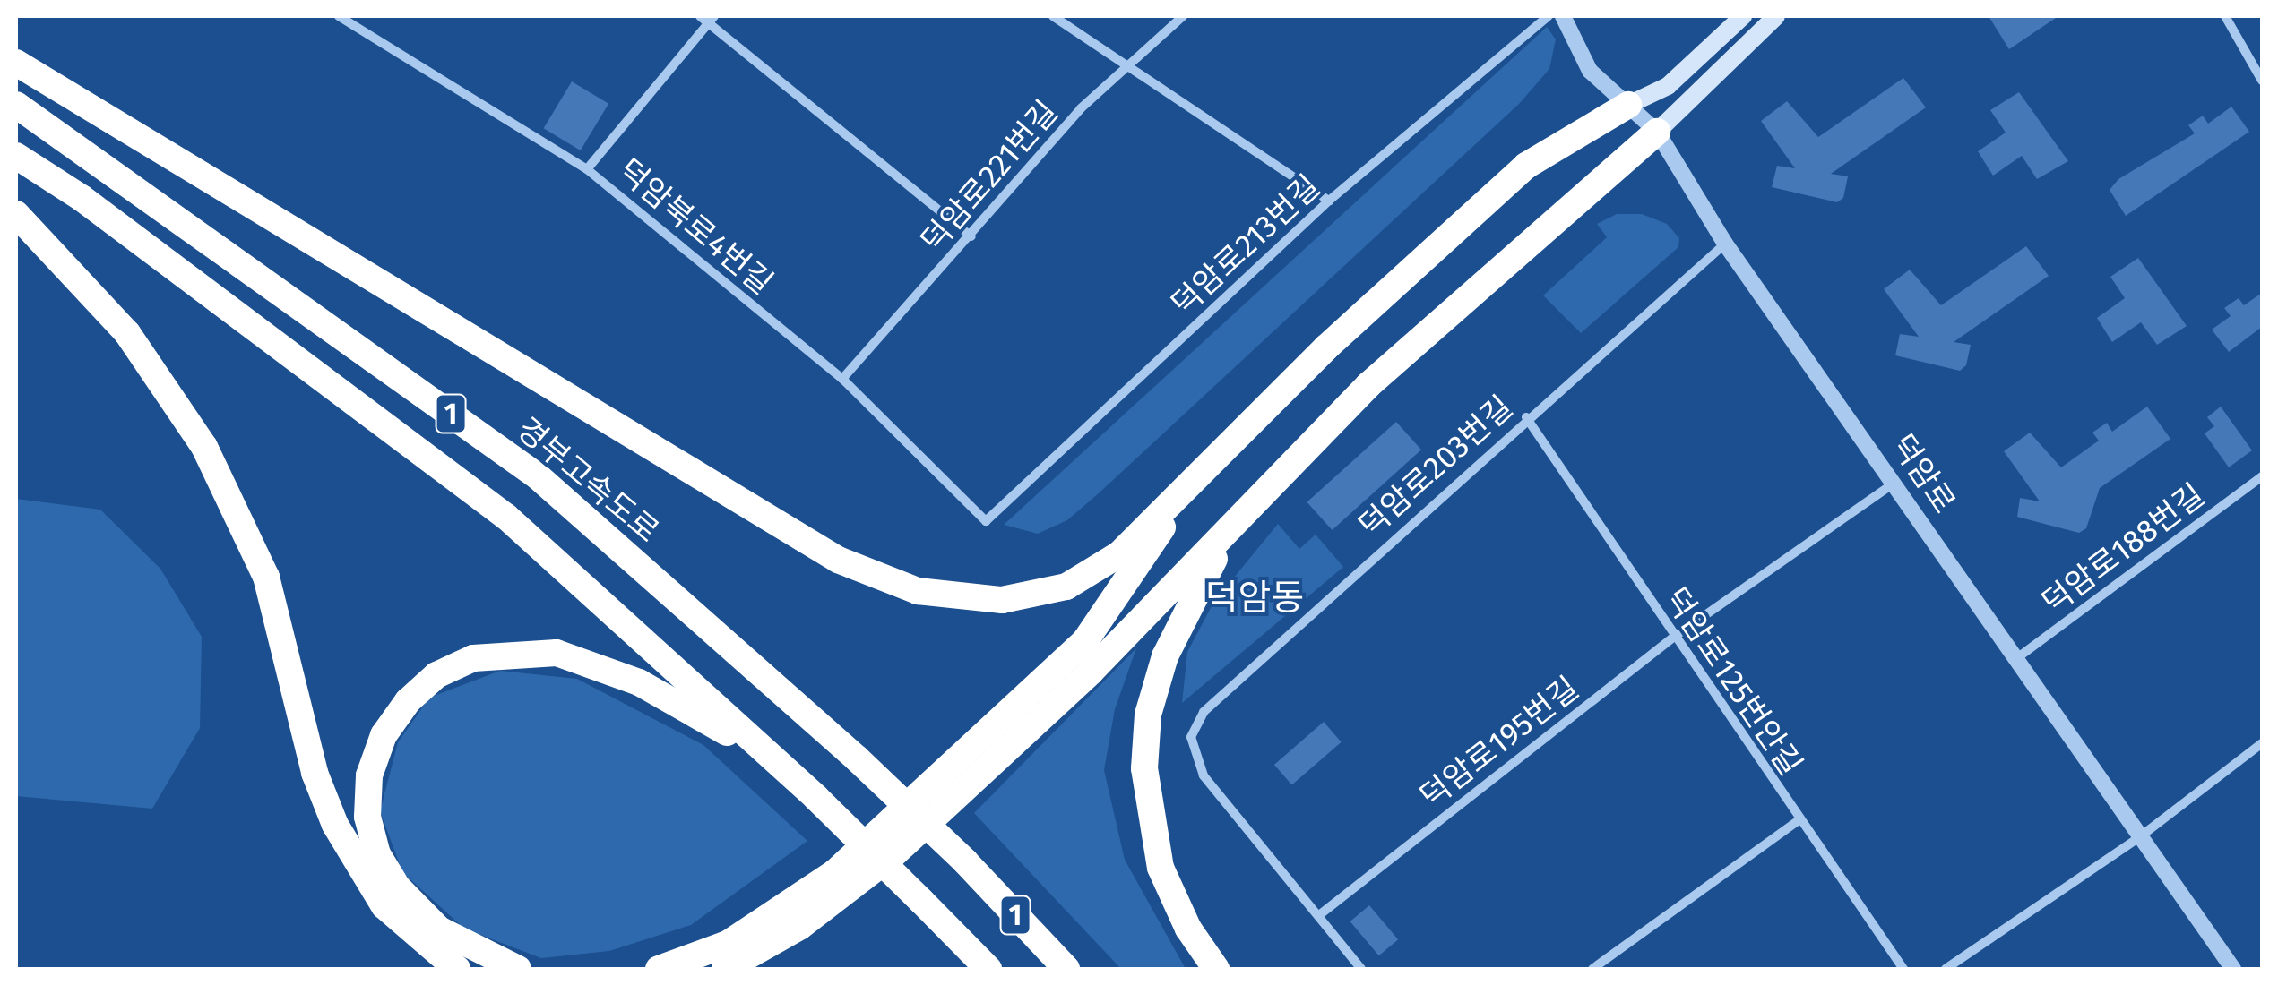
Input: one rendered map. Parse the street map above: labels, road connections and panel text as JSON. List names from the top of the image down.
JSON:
{
  "streets": {
    "highway": ["1", "경부고속도로"],
    "street": [
      "덕암로221번길",
      "덕암북로4번길",
      "덕암로213번길",
      "덕암로203번길",
      "덕암로",
      "덕암로188번길",
      "덕암로125번안길",
      "덕암로195번길"
    ]
  },
  "crossings": [
    ["덕암로221번길", "덕암북로4번길"],
    ["덕암북로4번길", "덕암로213번길"],
    ["덕암로203번길", "덕암로"],
    ["덕암로203번길", "덕암로125번안길"],
    ["덕암로203번길", "덕암로195번길"],
    ["덕암로", "덕암로188번길"],
    ["덕암로", "덕암로195번길"],
    ["덕암로125번안길", "덕암로195번길"]
  ],
  "districts": ["덕암동"]
}
